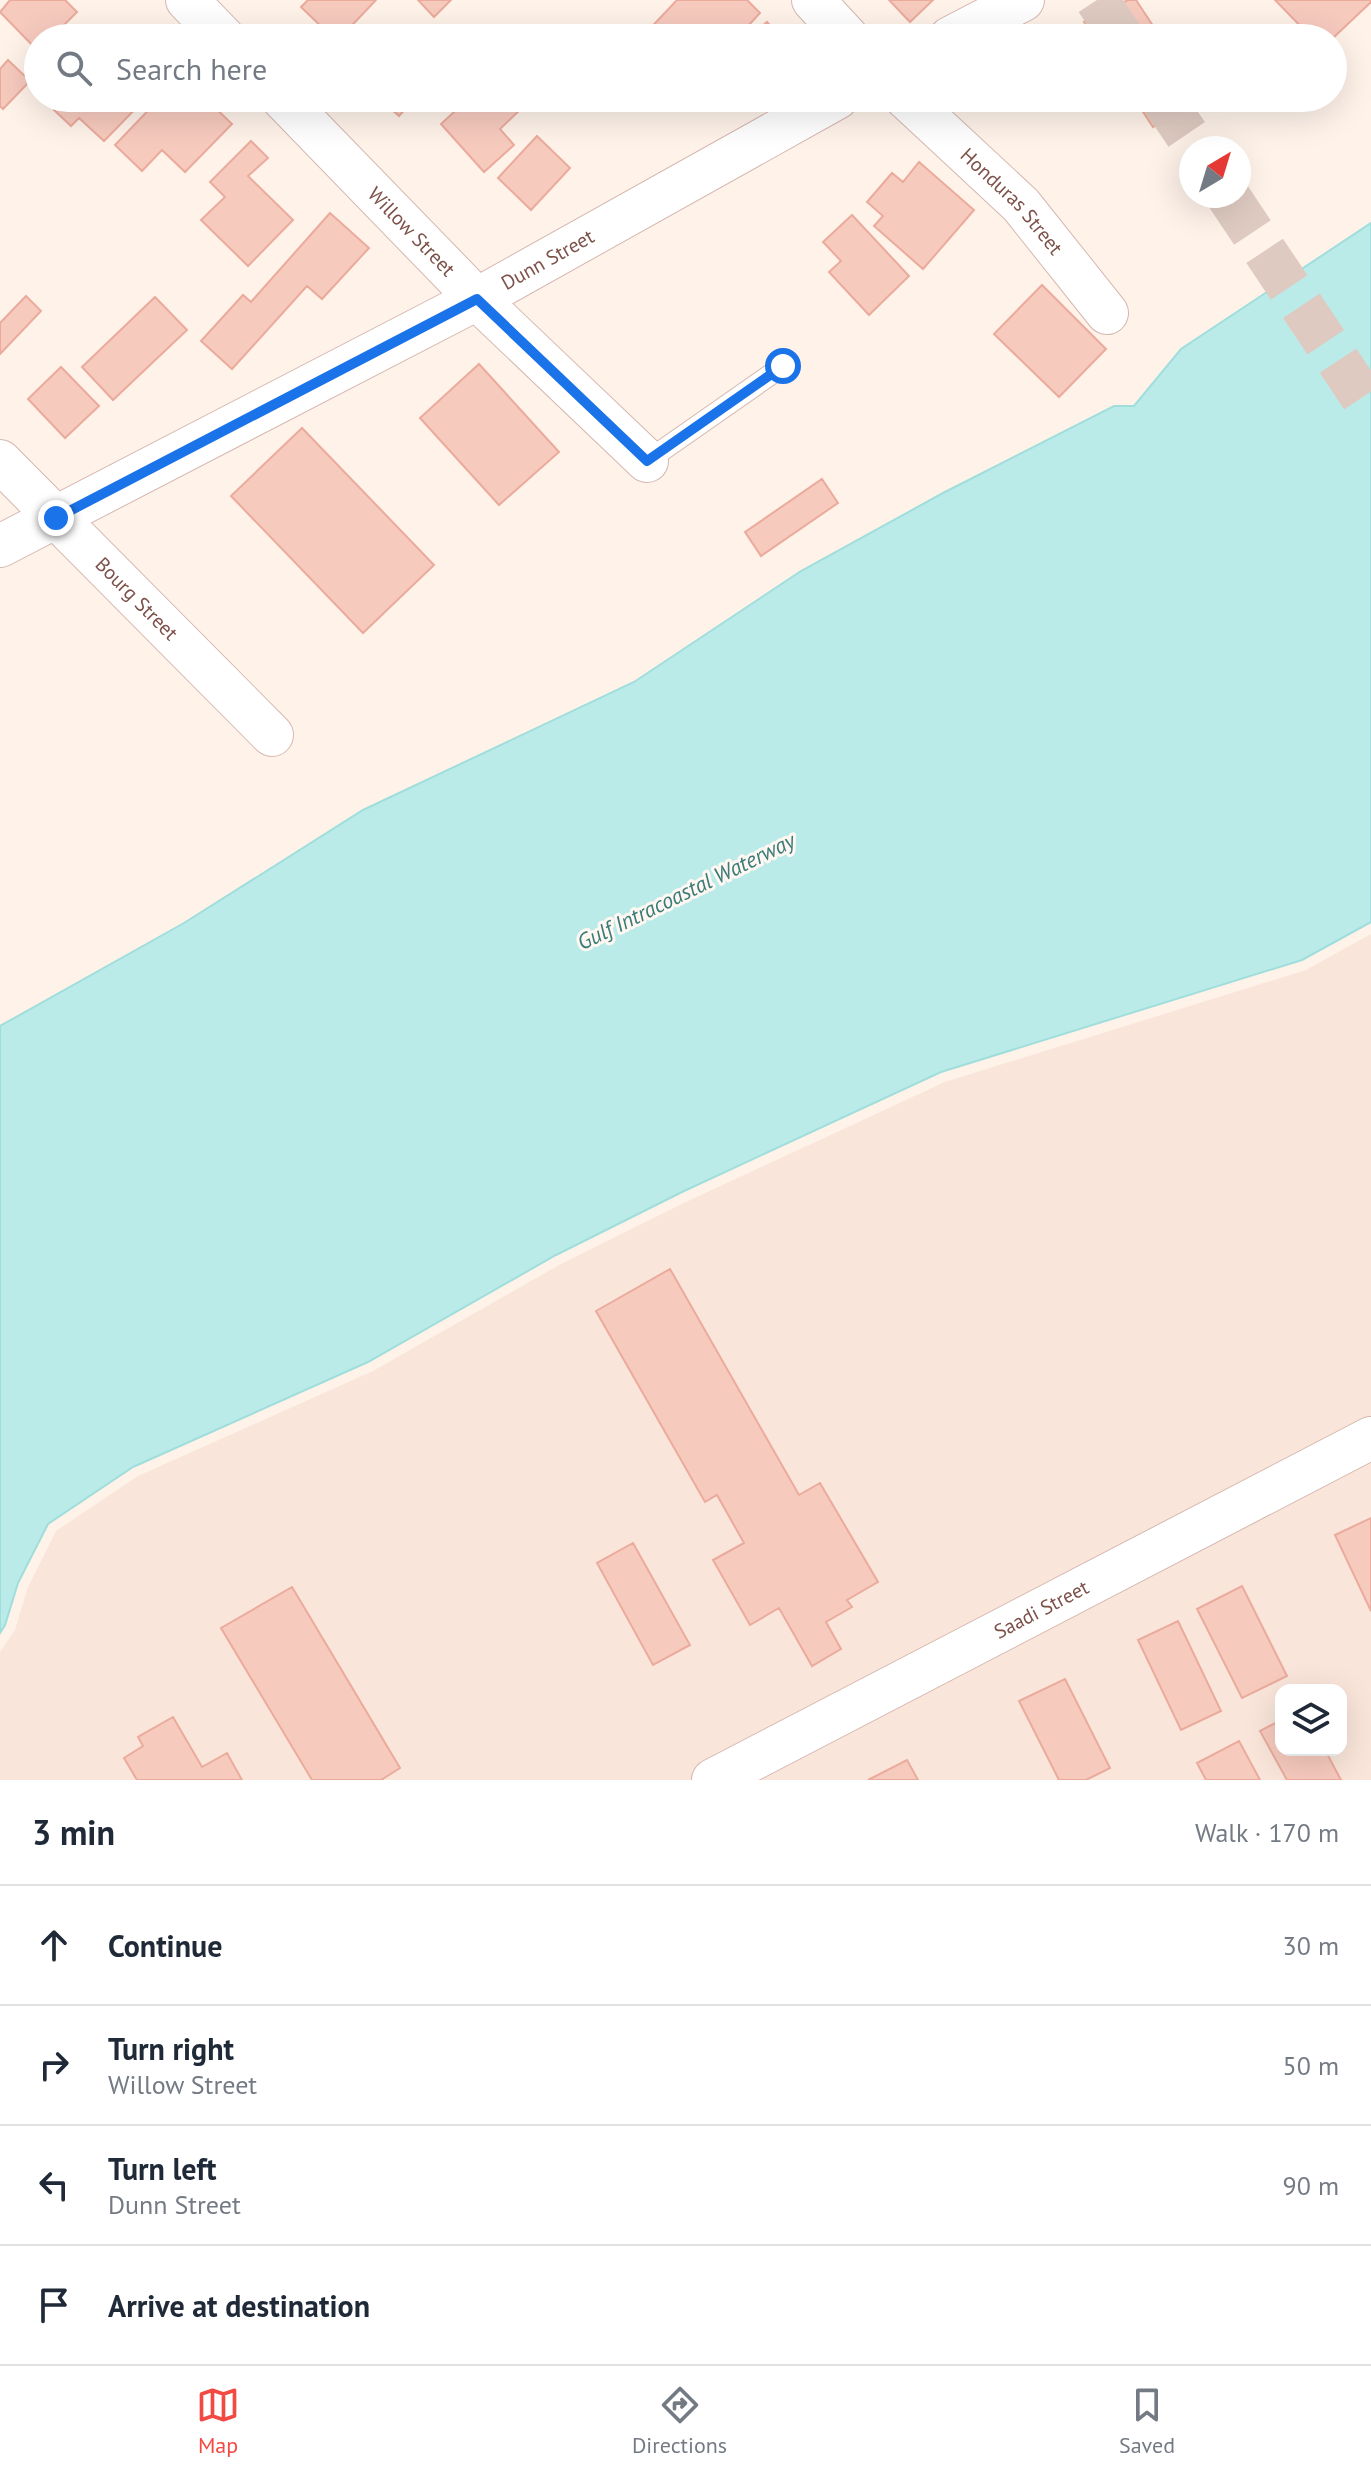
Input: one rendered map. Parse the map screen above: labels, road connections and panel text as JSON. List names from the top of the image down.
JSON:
{
  "streets": {
    "street": [
      "Honduras Street",
      "Willow Street",
      "Dunn Street",
      "Bourg Street",
      "Saadi Street"
    ]
  },
  "crossings": [
    ["Willow Street", "Dunn Street"],
    ["Dunn Street", "Bourg Street"]
  ],
  "water": ["Gulf Intracoastal Waterway"],
  "north": "top right",
  "page": {
    "search": "Search here",
    "heading": ["3 min", "Walk · 170 m"],
    "list": [
      ["Continue", "30 m"],
      ["Turn right", "Willow Street", "50 m"],
      ["Turn left", "Dunn Street", "90 m"],
      "Arrive at destination"
    ],
    "nav": ["Map", "Directions", "Saved"]
  }
}
